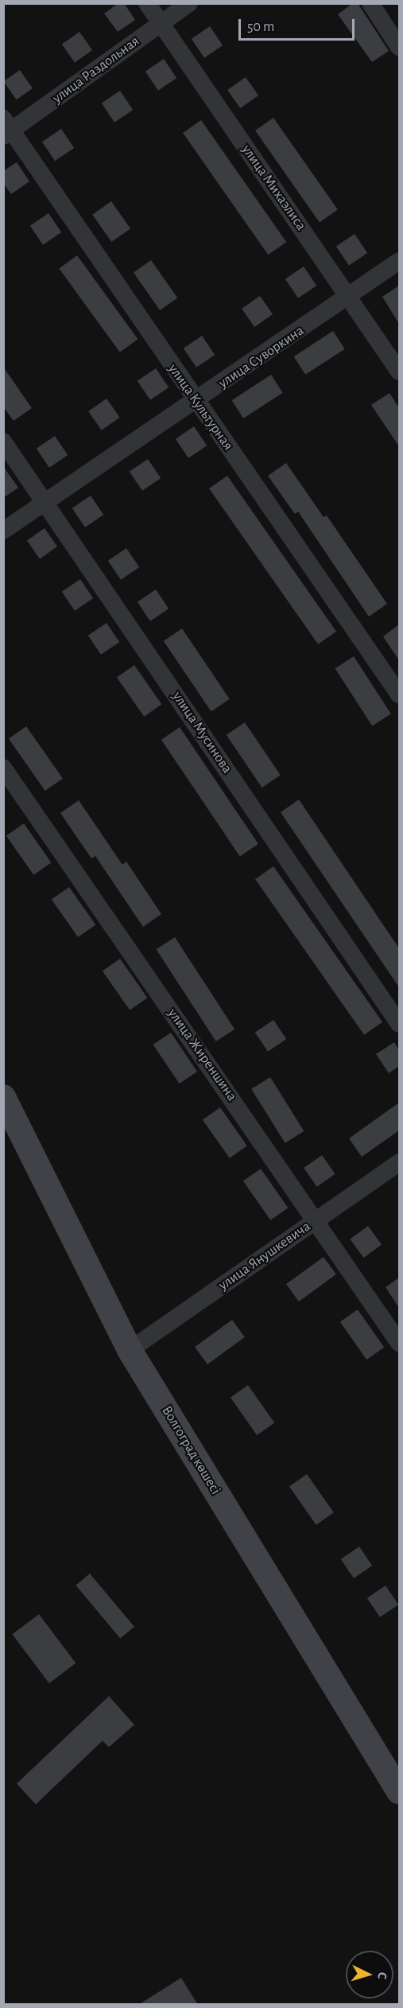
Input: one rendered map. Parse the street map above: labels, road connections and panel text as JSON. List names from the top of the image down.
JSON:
{
  "streets": {
    "main road": ["Волгоград көшесі"],
    "street": [
      "улица Раздольная",
      "улица Михаэлиса",
      "улица Суворкина",
      "улица Культурная",
      "улица Мусинова",
      "улица Жиреншина",
      "улица Янушкевича"
    ]
  },
  "crossings": [
    ["улица Раздольная", "улица Михаэлиса"],
    ["улица Раздольная", "улица Культурная"],
    ["улица Михаэлиса", "улица Суворкина"],
    ["улица Суворкина", "улица Культурная"],
    ["улица Суворкина", "улица Мусинова"],
    ["улица Жиреншина", "улица Янушкевича"],
    ["улица Янушкевича", "Волгоград көшесі"]
  ],
  "scale_bar": "50 m",
  "north": "right"
}
